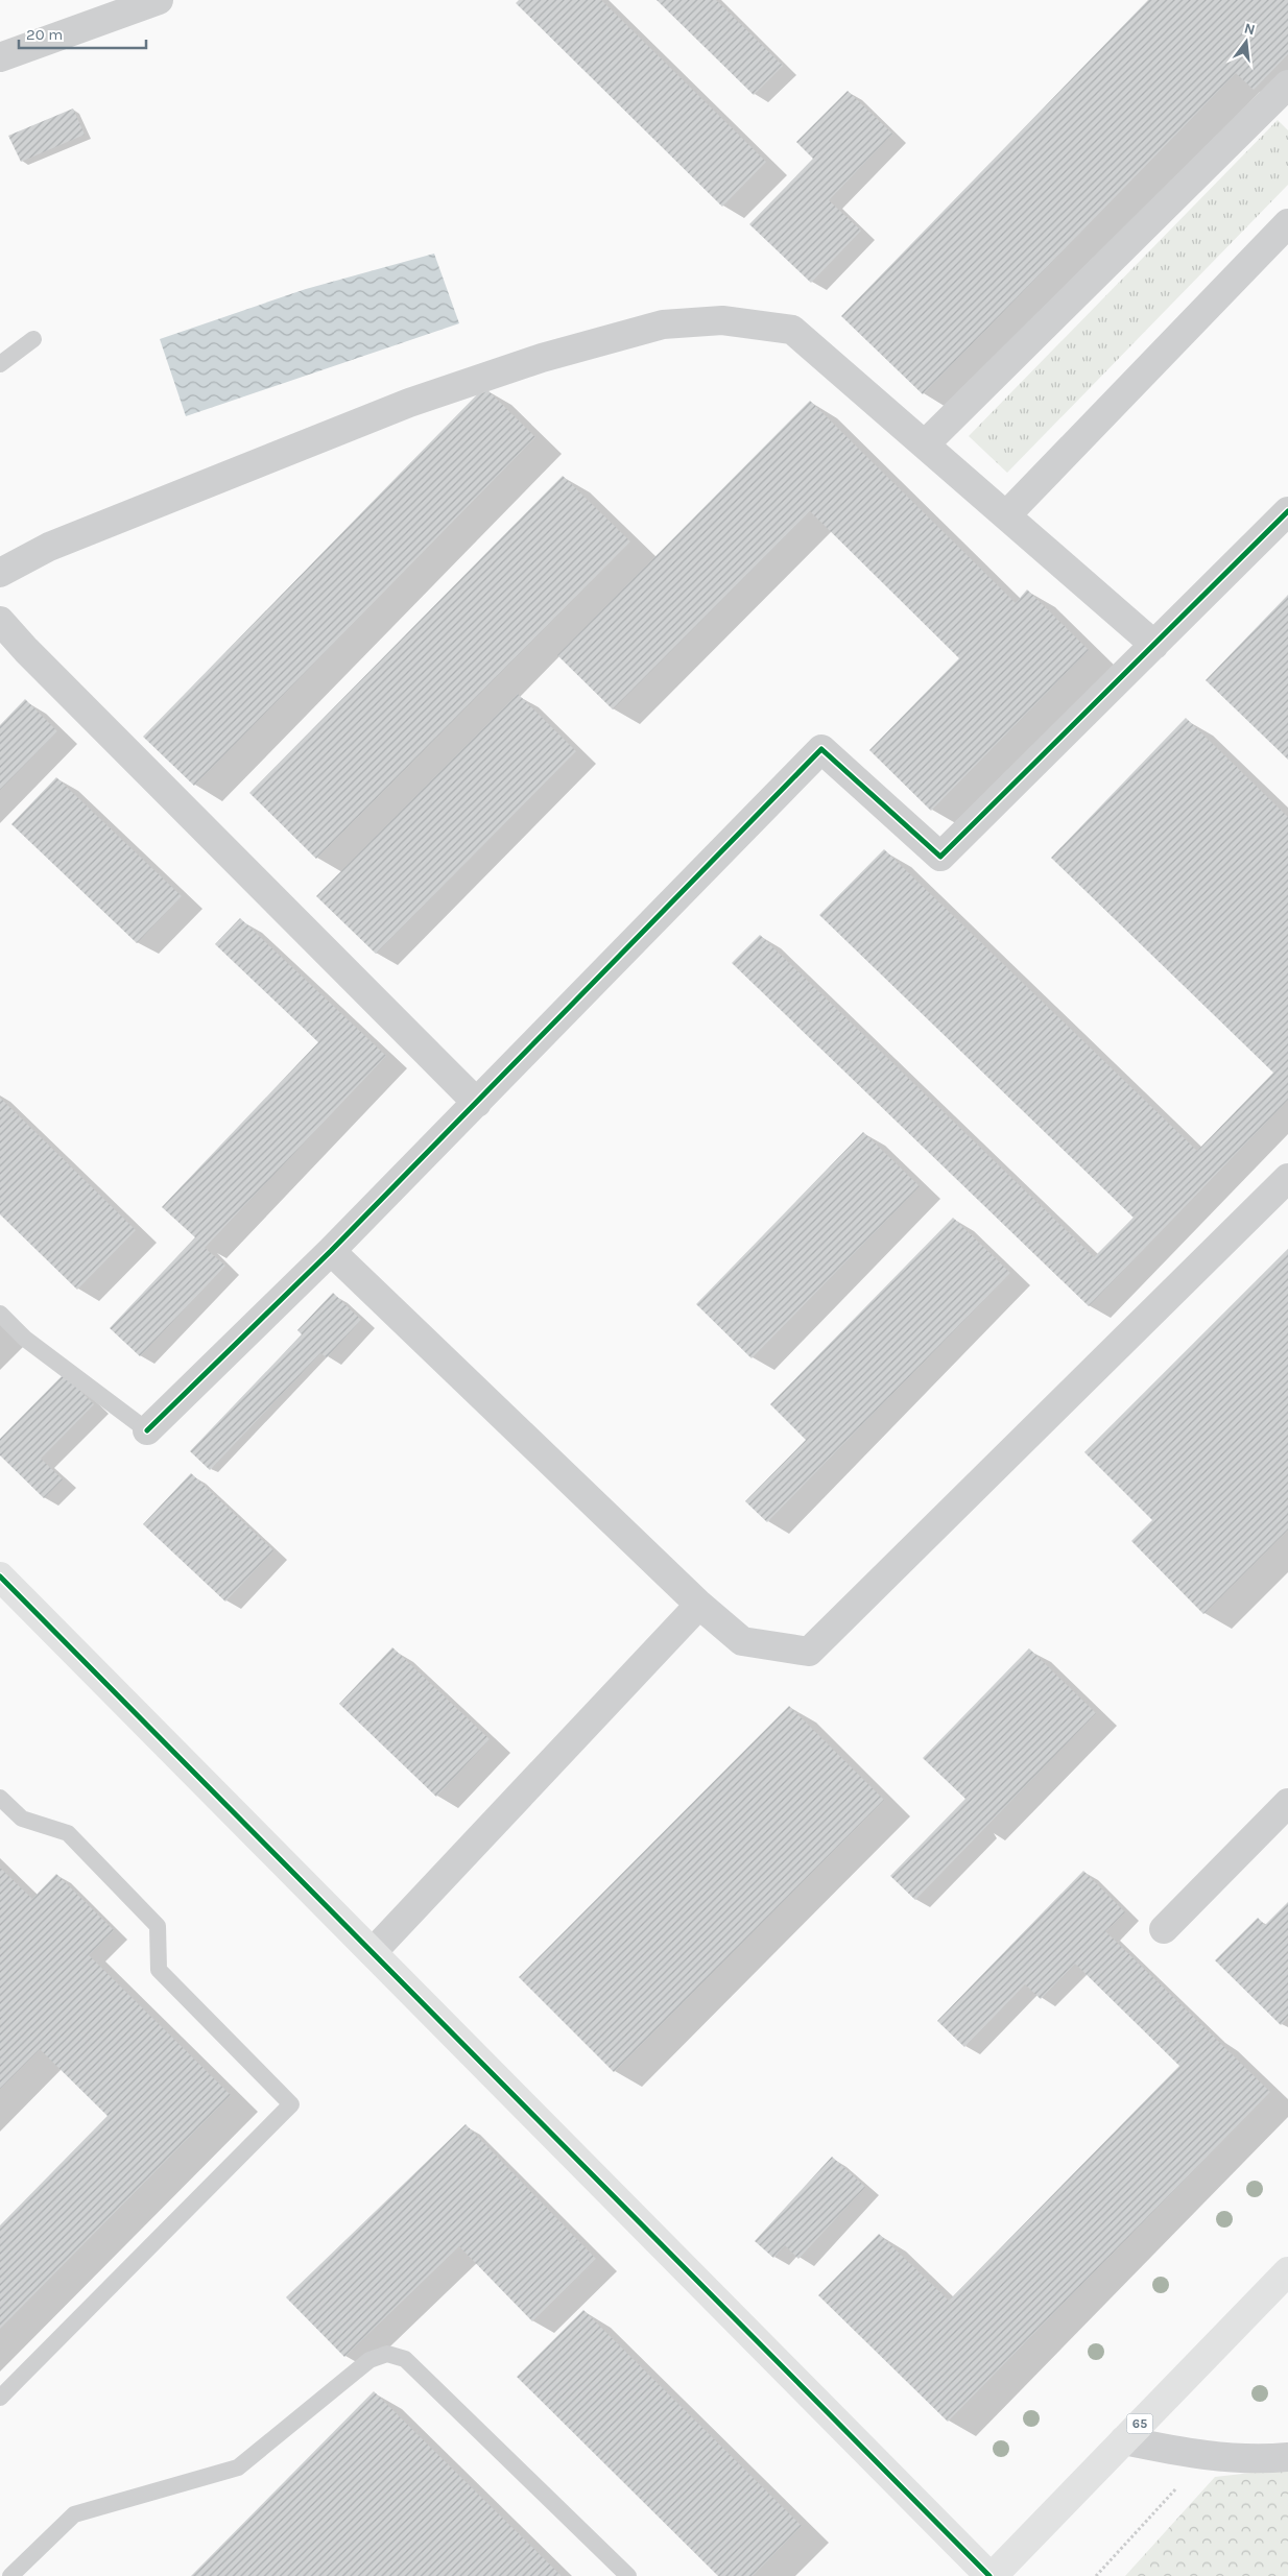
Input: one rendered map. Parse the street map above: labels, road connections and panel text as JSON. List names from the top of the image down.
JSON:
{
  "streets": {
    "street": ["65"]
  },
  "scale_bar": "20 m",
  "north": "top"
}
